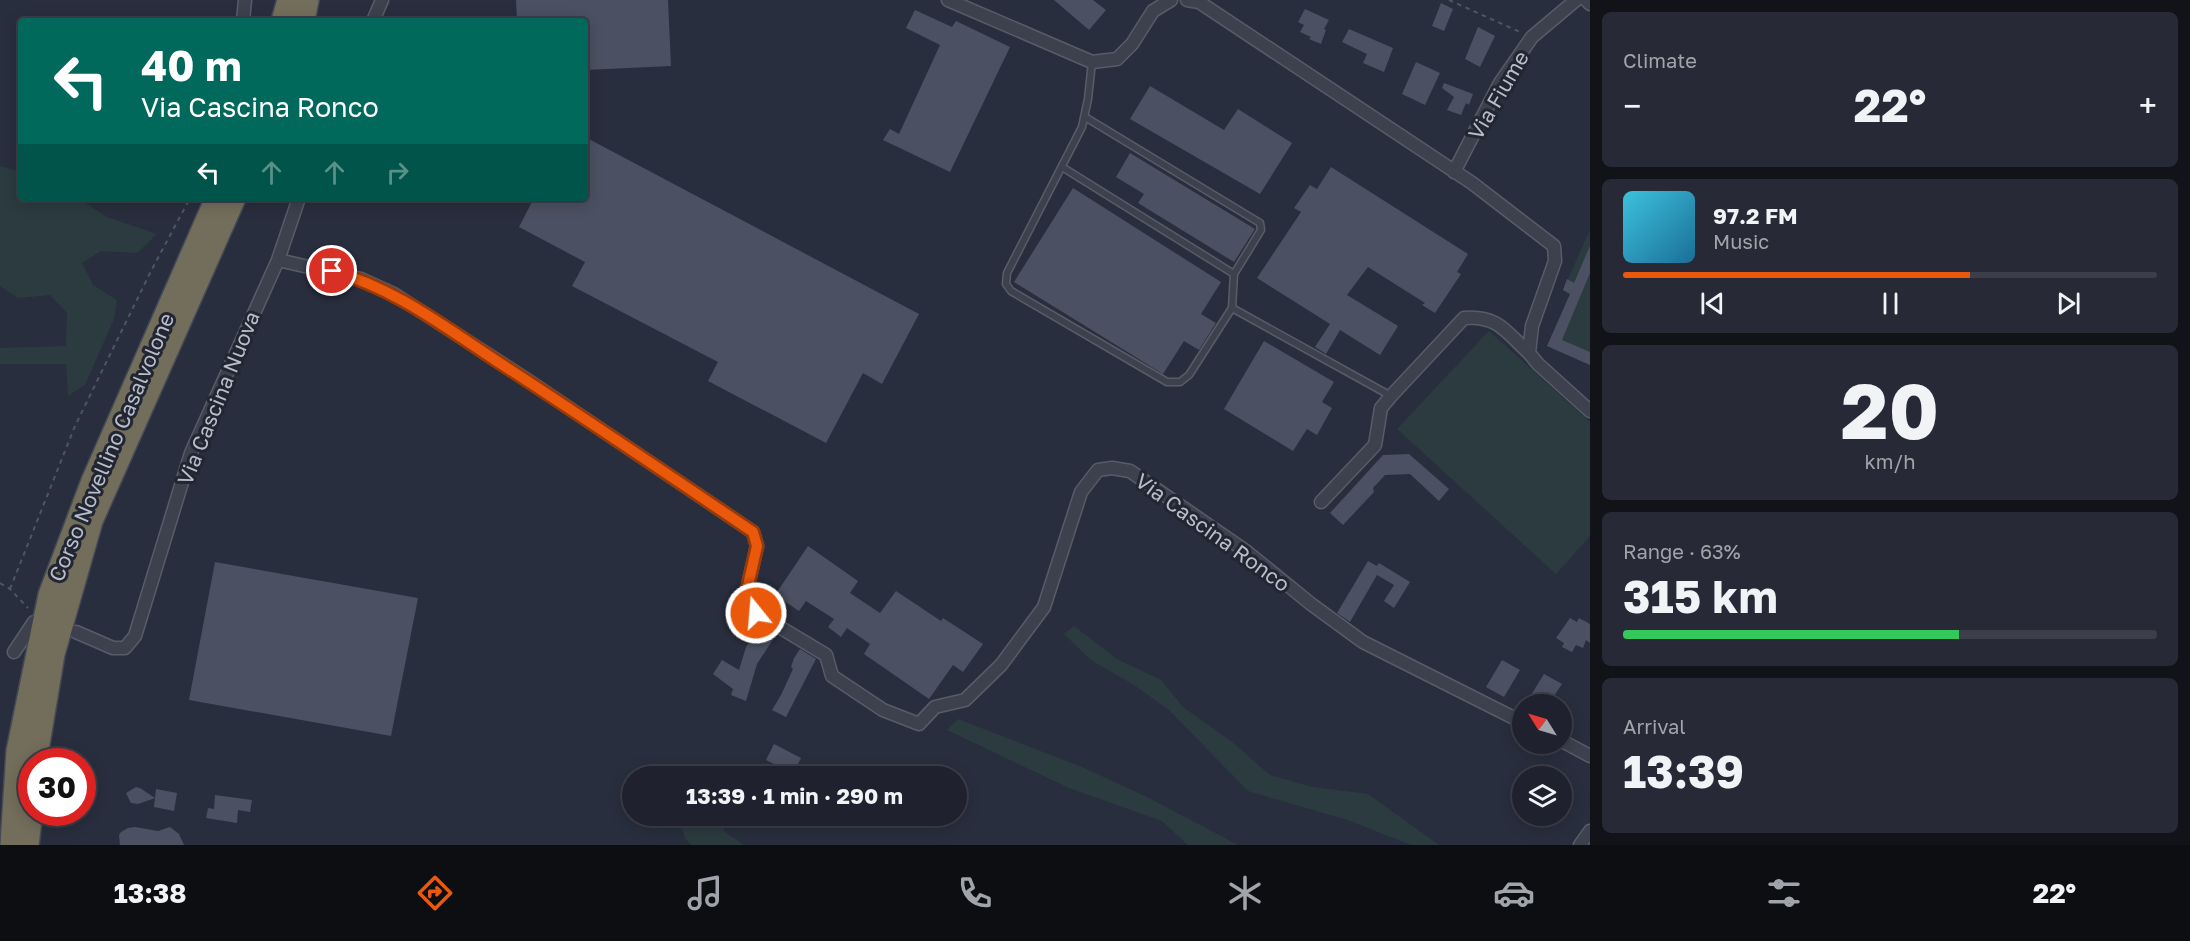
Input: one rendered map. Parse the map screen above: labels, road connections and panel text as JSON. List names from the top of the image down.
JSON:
{
  "streets": {
    "highway": ["Corso Novellino Casalvolone"],
    "street": ["Via Fiume", "Via Cascina Nuova", "Via Cascina Ronco"]
  },
  "crossings": [
    ["Via Cascina Nuova", "Via Cascina Ronco"]
  ],
  "north": "top left",
  "page": {
    "tile": [
      "Climate",
      ["20", "km/h"],
      ["Range · 63%", "315 km"],
      ["Arrival", "13:39"]
    ],
    "turn": ["40 m", "Via Cascina Ronco"],
    "heat": ["−", "22°", "+"],
    "song": ["97.2 FM", "Music"],
    "limit": "30",
    "trip": "13:39 · 1 min · 290 m",
    "tabs": ["13:38", "22°"]
  }
}
